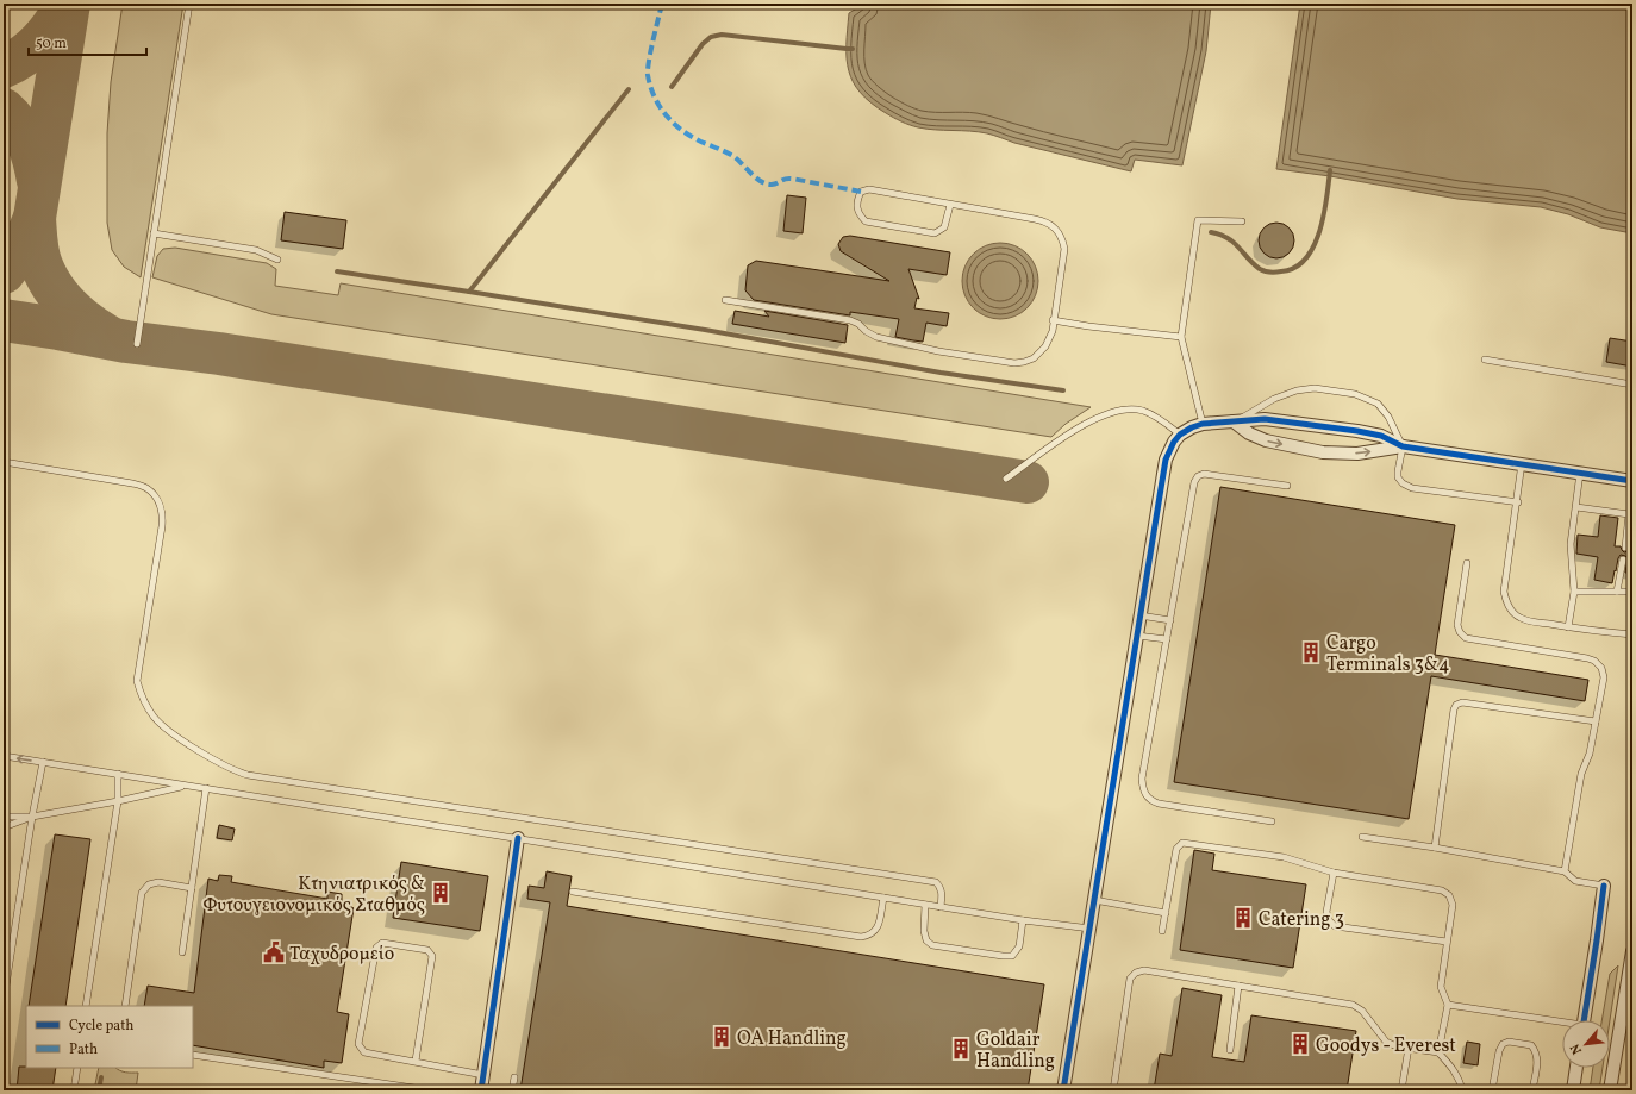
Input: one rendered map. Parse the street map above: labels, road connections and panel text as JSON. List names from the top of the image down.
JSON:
{
  "places": {
    "building": [
      "Cargo Terminals 3&4",
      "Κτηνιατρικός & Φυτουγειονομικός Σταθμός",
      "Catering 3",
      "OA Handling",
      "Goodys - Everest",
      "Goldair Handling"
    ],
    "public building": ["Ταχυδρομείο"]
  },
  "legend": ["Cycle path", "Path"],
  "scale_bar": "50 m",
  "north": "bottom left"
}
